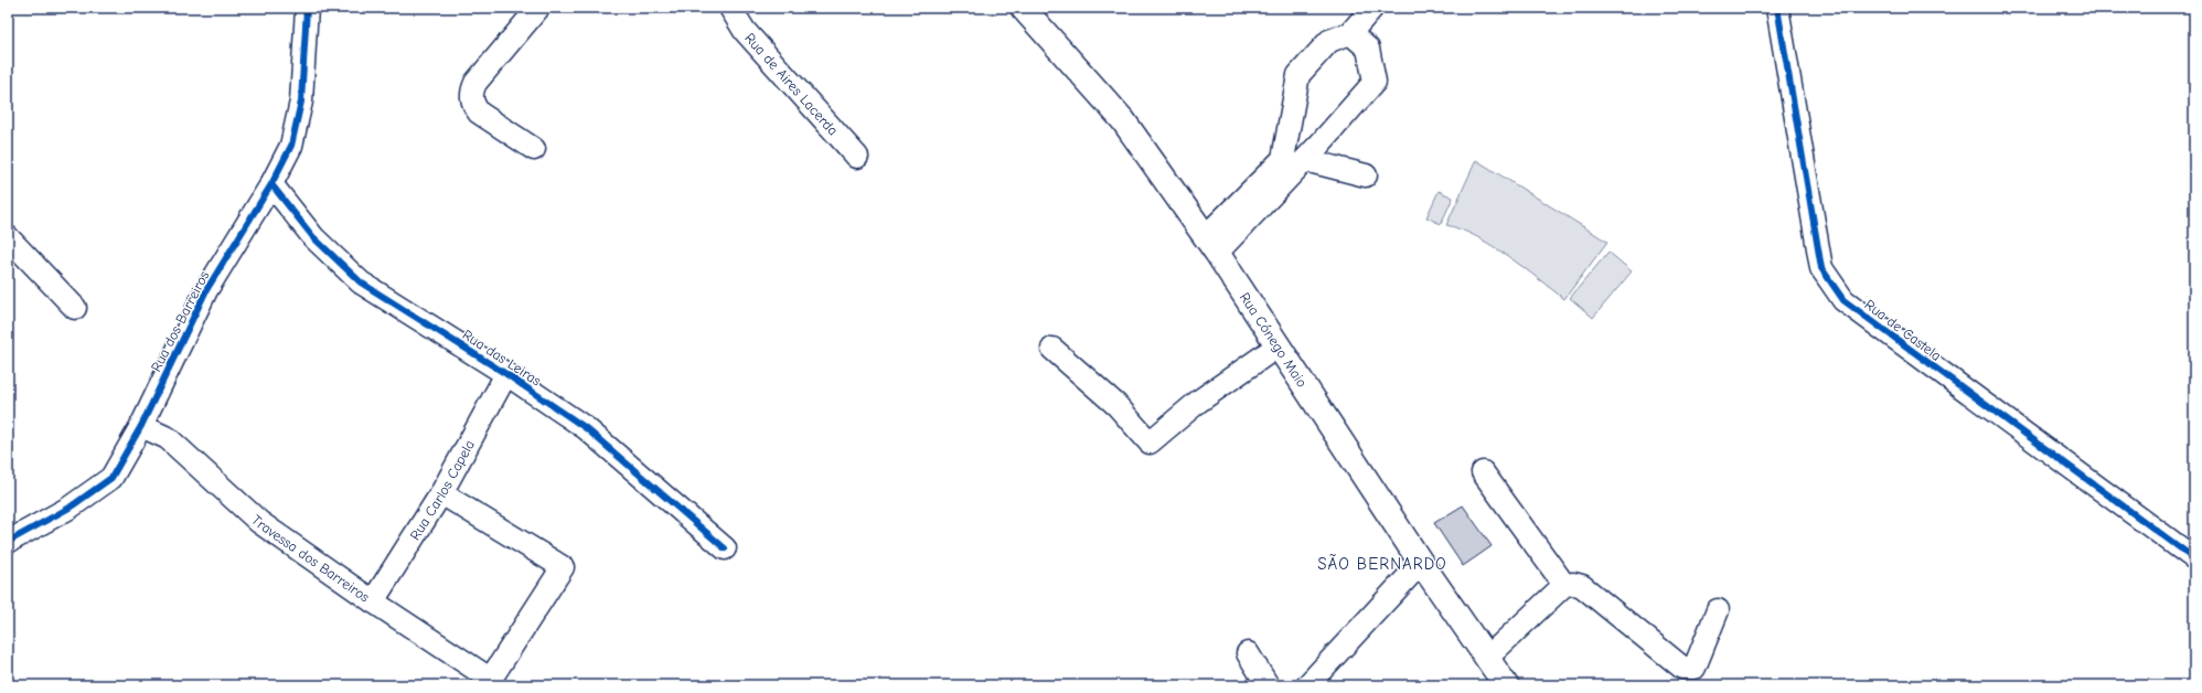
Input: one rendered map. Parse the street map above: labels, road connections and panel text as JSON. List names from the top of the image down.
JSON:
{
  "streets": {
    "main road": ["Rua Cónego Maio"],
    "street": [
      "Rua de Aires Lacerda",
      "Rua dos Barreiros",
      "Rua de Castela",
      "Rua das Leiras",
      "Rua Carlos Capela",
      "Travessa dos Barreiros"
    ]
  },
  "crossings": [
    ["Rua dos Barreiros", "Rua das Leiras"],
    ["Rua dos Barreiros", "Travessa dos Barreiros"],
    ["Rua das Leiras", "Rua Carlos Capela"],
    ["Rua Carlos Capela", "Travessa dos Barreiros"]
  ],
  "districts": ["SÃO BERNARDO"]
}
